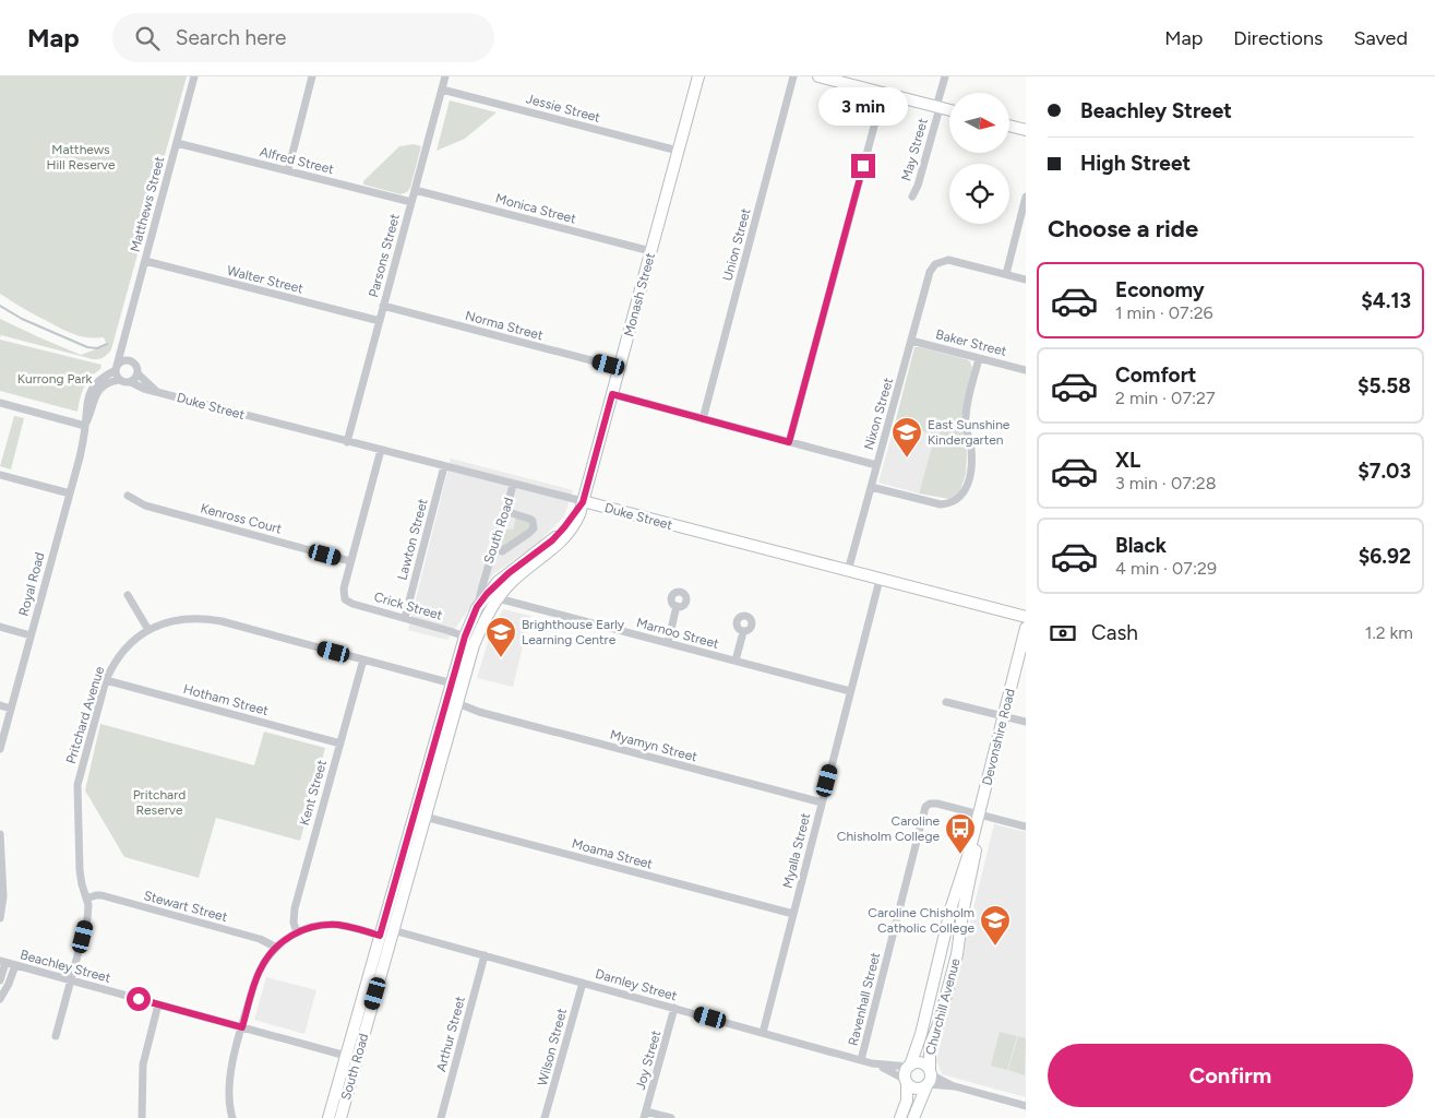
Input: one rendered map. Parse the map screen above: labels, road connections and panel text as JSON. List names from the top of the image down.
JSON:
{
  "streets": {
    "street": [
      "Jessie Street",
      "May Street",
      "Alfred Street",
      "Matthews Street",
      "Monica Street",
      "Union Street",
      "Parsons Street",
      "Walter Street",
      "Monash Street",
      "Norma Street",
      "Baker Street",
      "Duke Street",
      "Nixon Street",
      "Kenross Court",
      "South Road",
      "Lawton Street",
      "Royal Road",
      "Crick Street",
      "Marnoo Street",
      "Hotham Street",
      "Pritchard Avenue",
      "Devonshire Road",
      "Myamyn Street",
      "Kent Street",
      "Myalla Street",
      "Moama Street",
      "Stewart Street",
      "Beachley Street",
      "Darnley Street",
      "Ravenhall Street",
      "Churchill Avenue",
      "Arthur Street",
      "Wilson Street",
      "Joy Street"
    ]
  },
  "crossings": [
    ["Jessie Street", "Parsons Street"],
    ["Jessie Street", "Monash Street"],
    ["Alfred Street", "Matthews Street"],
    ["Alfred Street", "Parsons Street"],
    ["Matthews Street", "Walter Street"],
    ["Matthews Street", "Duke Street"],
    ["Matthews Street", "Royal Road"],
    ["Monica Street", "Parsons Street"],
    ["Monica Street", "Monash Street"],
    ["Parsons Street", "Walter Street"],
    ["Parsons Street", "Norma Street"],
    ["Parsons Street", "Duke Street"],
    ["Monash Street", "Norma Street"],
    ["Monash Street", "Duke Street"],
    ["Monash Street", "South Road"],
    ["Baker Street", "Nixon Street"],
    ["Duke Street", "Nixon Street"],
    ["Duke Street", "South Road"],
    ["Duke Street", "Lawton Street"],
    ["Duke Street", "Royal Road"],
    ["Duke Street", "Myalla Street"],
    ["Kenross Court", "Crick Street"],
    ["South Road", "Crick Street"],
    ["South Road", "Marnoo Street"],
    ["South Road", "Pritchard Avenue"],
    ["South Road", "Myamyn Street"],
    ["South Road", "Moama Street"],
    ["South Road", "Beachley Street"],
    ["South Road", "Darnley Street"],
    ["Lawton Street", "Crick Street"],
    ["Marnoo Street", "Myalla Street"],
    ["Hotham Street", "Pritchard Avenue"],
    ["Hotham Street", "Kent Street"],
    ["Pritchard Avenue", "Kent Street"],
    ["Pritchard Avenue", "Stewart Street"],
    ["Pritchard Avenue", "Beachley Street"],
    ["Devonshire Road", "Ravenhall Street"],
    ["Devonshire Road", "Churchill Avenue"],
    ["Myamyn Street", "Myalla Street"],
    ["Myalla Street", "Moama Street"],
    ["Myalla Street", "Darnley Street"],
    ["Darnley Street", "Ravenhall Street"],
    ["Darnley Street", "Churchill Avenue"],
    ["Darnley Street", "Arthur Street"],
    ["Darnley Street", "Wilson Street"],
    ["Darnley Street", "Joy Street"],
    ["Ravenhall Street", "Churchill Avenue"]
  ],
  "parks": ["Matthews Hill Reserve", "Kurrong Park", "Pritchard Reserve"],
  "places": {
    "school or university": ["East Sunshine Kindergarten", "Brighthouse Early Learning Centre", "Caroline Chisholm Catholic College"],
    "bus stop": ["Caroline Chisholm College"]
  },
  "north": "right",
  "page": {
    "header": "Map",
    "search": "Search here",
    "nav": ["Map", "Directions", "Saved"],
    "banner": ["Beachley Street", "High Street"],
    "bubble": "3 min",
    "heading": "Choose a ride",
    "list": [
      {
        "name": "Economy",
        "note": "1 min · 07:26",
        "value": "$4.13"
      },
      {
        "name": "Comfort",
        "note": "2 min · 07:27",
        "value": "$5.58"
      },
      {
        "name": "XL",
        "note": "3 min · 07:28",
        "value": "$7.03"
      },
      {
        "name": "Black",
        "note": "4 min · 07:29",
        "value": "$6.92"
      }
    ],
    "pay": ["Cash", "1.2 km"],
    "buttons": "Confirm"
  }
}
